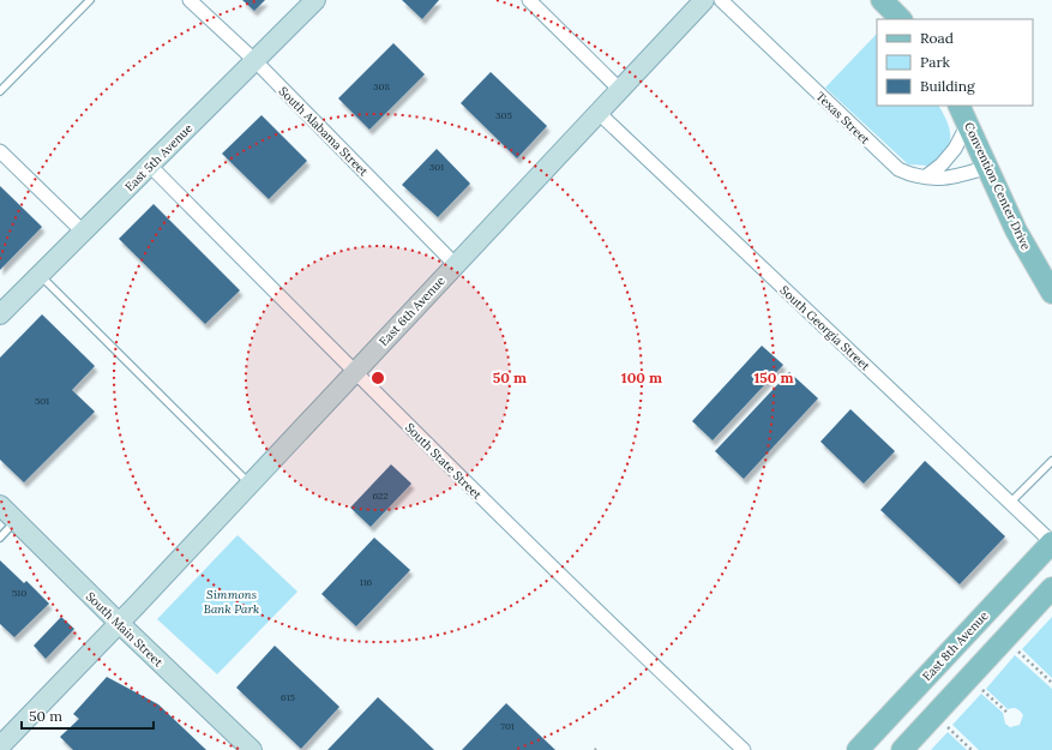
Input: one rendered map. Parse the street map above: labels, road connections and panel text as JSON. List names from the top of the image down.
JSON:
{
  "streets": {
    "main road": [
      "East 5th Avenue",
      "Convention Center Drive",
      "East 6th Avenue",
      "South Main Street",
      "East 8th Avenue"
    ],
    "street": [
      "Texas Street",
      "South Alabama Street",
      "South Georgia Street",
      "South State Street"
    ]
  },
  "crossings": [
    ["Texas Street", "Convention Center Drive"],
    ["South Alabama Street", "East 5th Avenue"],
    ["South Alabama Street", "East 6th Avenue"],
    ["East 5th Avenue", "South State Street"],
    ["East 6th Avenue", "South Georgia Street"],
    ["East 6th Avenue", "South State Street"],
    ["East 6th Avenue", "South Main Street"],
    ["South Georgia Street", "East 8th Avenue"]
  ],
  "parks": ["Simmons Bank Park"],
  "house_numbers": [
    "308",
    "305",
    "301",
    "501",
    "622",
    "116",
    "510",
    "615",
    "701"
  ],
  "legend": ["Road", "Park", "Building"],
  "scale_bar": "50 m",
  "rings": ["50 m", "100 m", "150 m"]
}
